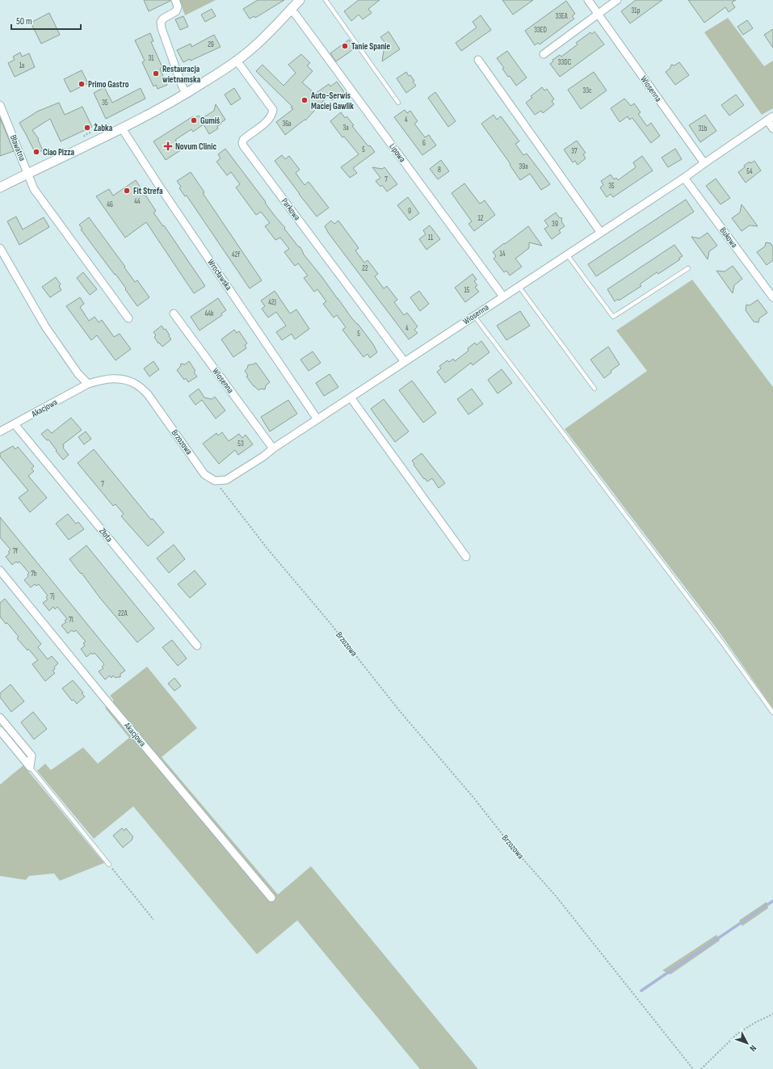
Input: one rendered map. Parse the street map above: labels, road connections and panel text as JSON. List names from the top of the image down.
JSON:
{
  "streets": {
    "street": [
      "Wiosenna",
      "Bławatna",
      "Lipowa",
      "Parkowa",
      "Bukowa",
      "Wrocławska",
      "Akacjowa",
      "Brzozowa",
      "Złota"
    ]
  },
  "crossings": [
    ["Wiosenna", "Lipowa"],
    ["Wiosenna", "Parkowa"],
    ["Wiosenna", "Bukowa"],
    ["Wiosenna", "Wrocławska"],
    ["Wiosenna", "Brzozowa"],
    ["Akacjowa", "Brzozowa"],
    ["Akacjowa", "Złota"]
  ],
  "places": {
    "other": [
      "Tanie Spanie",
      "Restauracja wietnamska",
      "Primo Gastro",
      "Auto-Serwis Maciej Gawlik",
      "Gumiś",
      "Żabka",
      "Ciao Pizza",
      "Fit Strefa"
    ],
    "health": ["Novum Clinic"]
  },
  "house_numbers": [
    "31p",
    "33EA",
    "33ED",
    "29",
    "31",
    "33DC",
    "1a",
    "33c",
    "35",
    "4",
    "36a",
    "3a",
    "31b",
    "6",
    "5",
    "37",
    "39a",
    "8",
    "54",
    "7",
    "35",
    "44",
    "46",
    "9",
    "12",
    "39",
    "11",
    "14",
    "42f",
    "22",
    "15",
    "42J",
    "44k",
    "4",
    "5",
    "53",
    "7",
    "7f",
    "7h",
    "7j",
    "22A",
    "7l"
  ],
  "scale_bar": "50 m",
  "north": "bottom right"
}
